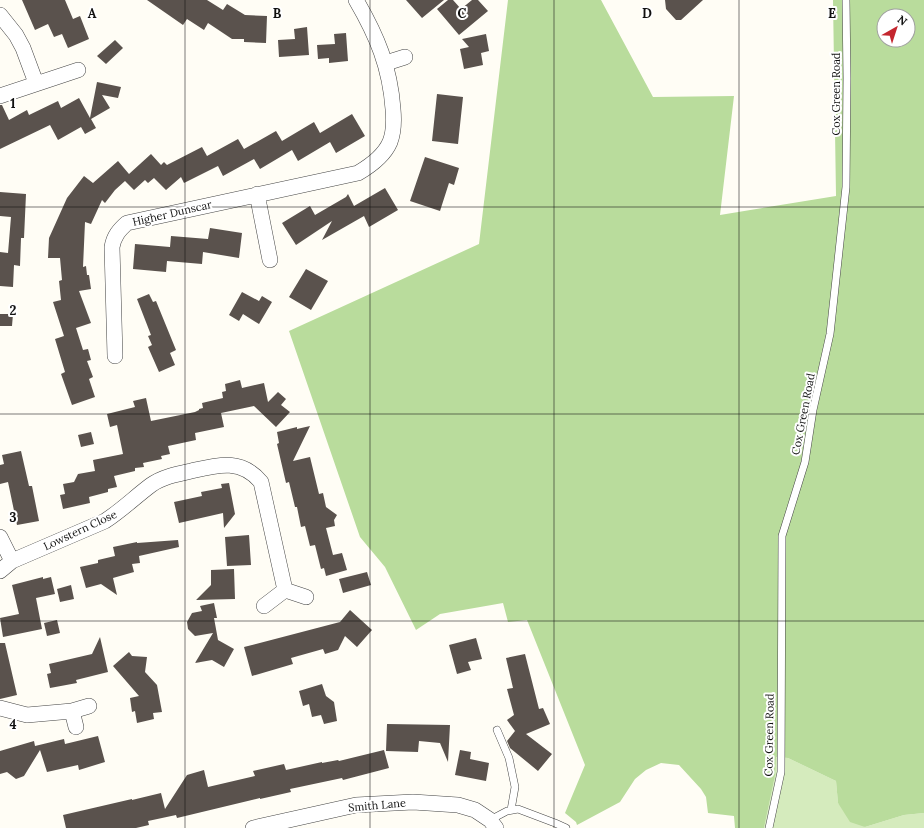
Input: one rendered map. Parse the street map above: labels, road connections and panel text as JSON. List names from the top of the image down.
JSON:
{
  "streets": {
    "street": ["Higher Dunscar", "Lowstern Close", "Smith Lane"],
    "lane": ["Cox Green Road"]
  },
  "north": "top right",
  "grid": {
    "columns": [
      "A",
      "B",
      "C",
      "D",
      "E"
    ],
    "rows": [
      "1",
      "2",
      "3",
      "4"
    ]
  }
}
